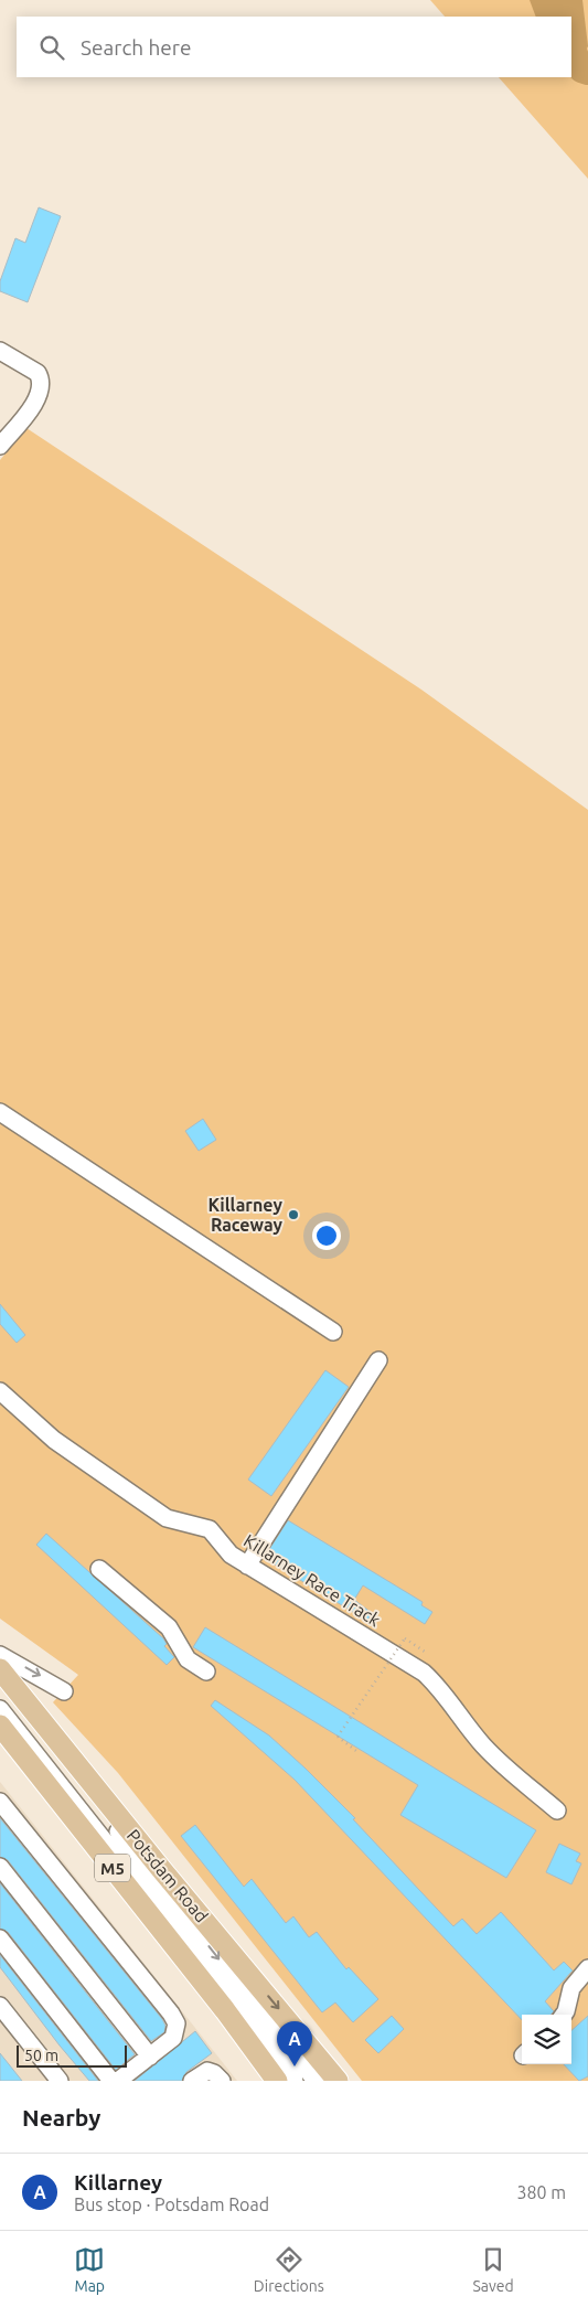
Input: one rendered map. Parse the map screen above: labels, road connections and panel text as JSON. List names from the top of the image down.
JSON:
{
  "streets": {
    "main road": ["M5", "Potsdam Road"],
    "street": ["Killarney Race Track"]
  },
  "places": ["Killarney Raceway"],
  "scale_bar": "50 m",
  "page": {
    "search": "Search here",
    "pins": "A",
    "scale": "50 m",
    "heading": "Nearby",
    "list": [
      {
        "mark": "A",
        "name": "Killarney",
        "note": "Bus stop · Potsdam Road",
        "value": "380 m"
      }
    ],
    "nav": ["Map", "Directions", "Saved"]
  }
}
